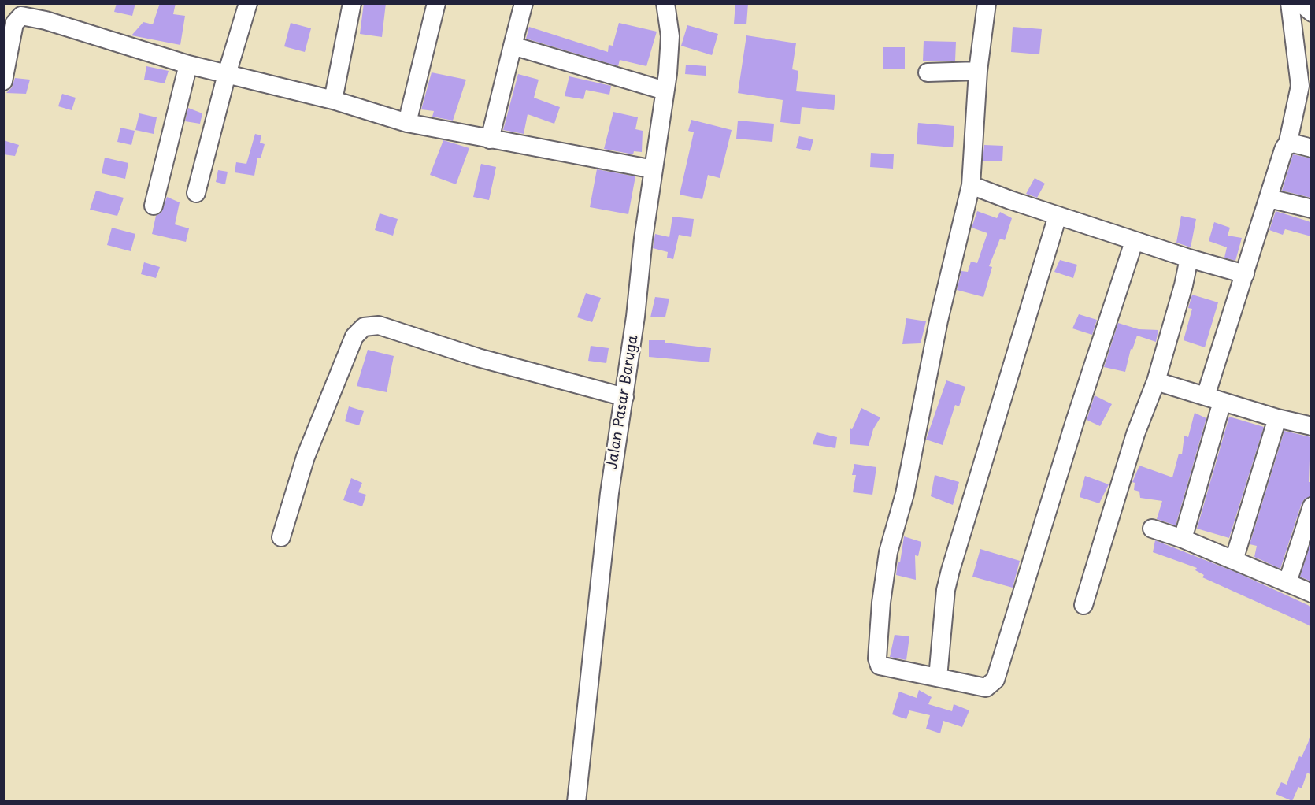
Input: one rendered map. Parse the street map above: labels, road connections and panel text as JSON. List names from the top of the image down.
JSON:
{
  "streets": {
    "street": ["Jalan Pasar Baruga"]
  }
}
